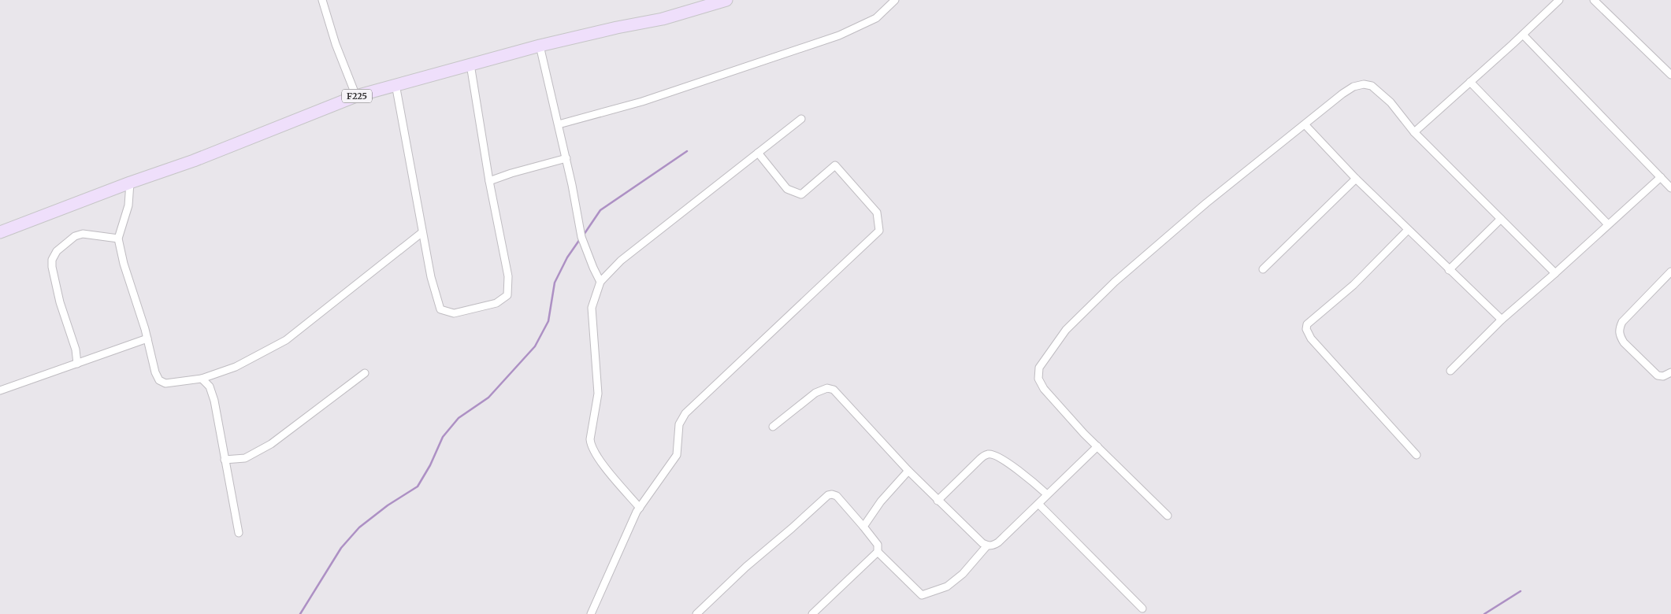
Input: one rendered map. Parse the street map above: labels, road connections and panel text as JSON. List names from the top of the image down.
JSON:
{
  "streets": {
    "main road": ["F225"]
  }
}
